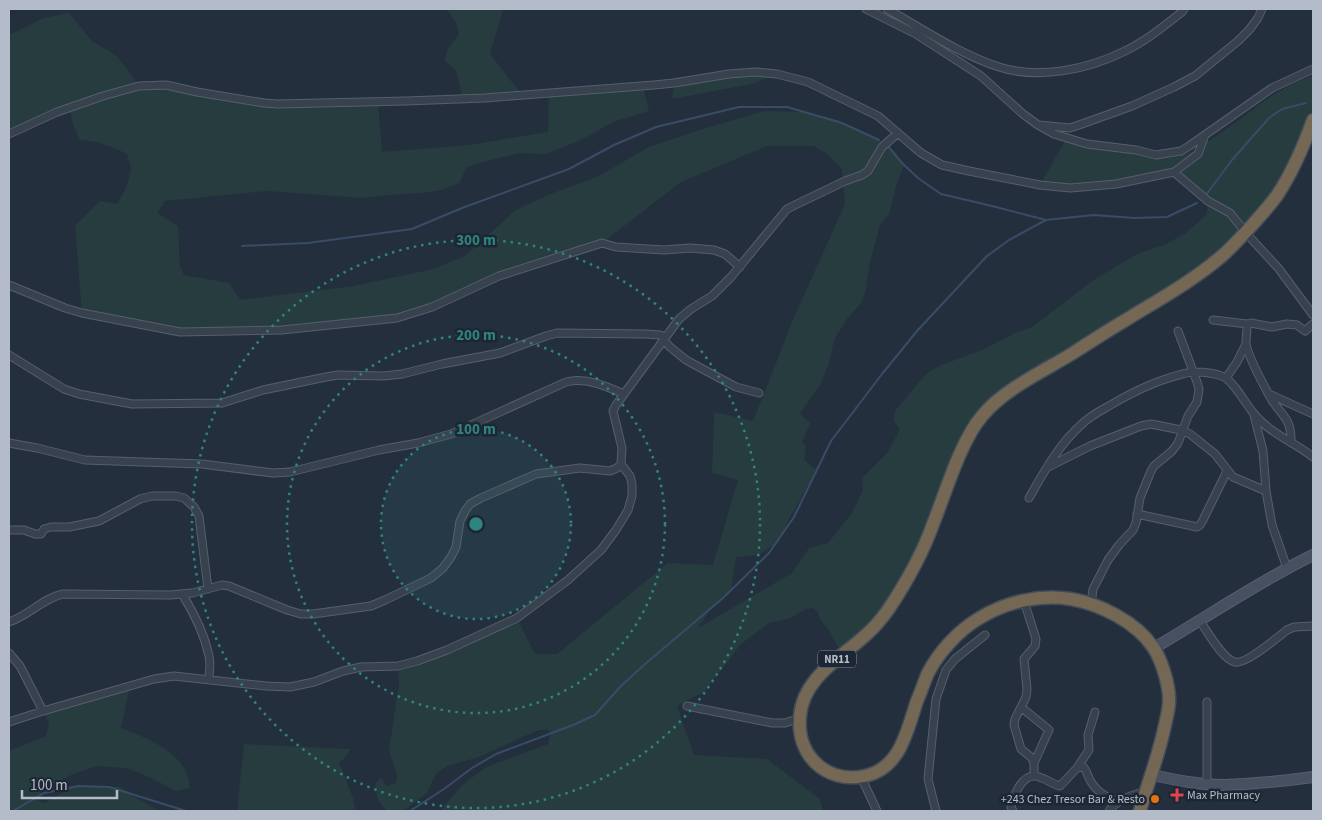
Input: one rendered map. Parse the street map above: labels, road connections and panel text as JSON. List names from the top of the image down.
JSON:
{
  "streets": {
    "highway": ["NR11"]
  },
  "places": {
    "health": ["Max Pharmacy"],
    "other": ["+243 Chez Tresor Bar & Resto"]
  },
  "scale_bar": "100 m",
  "rings": ["300 m", "200 m", "100 m"]
}
